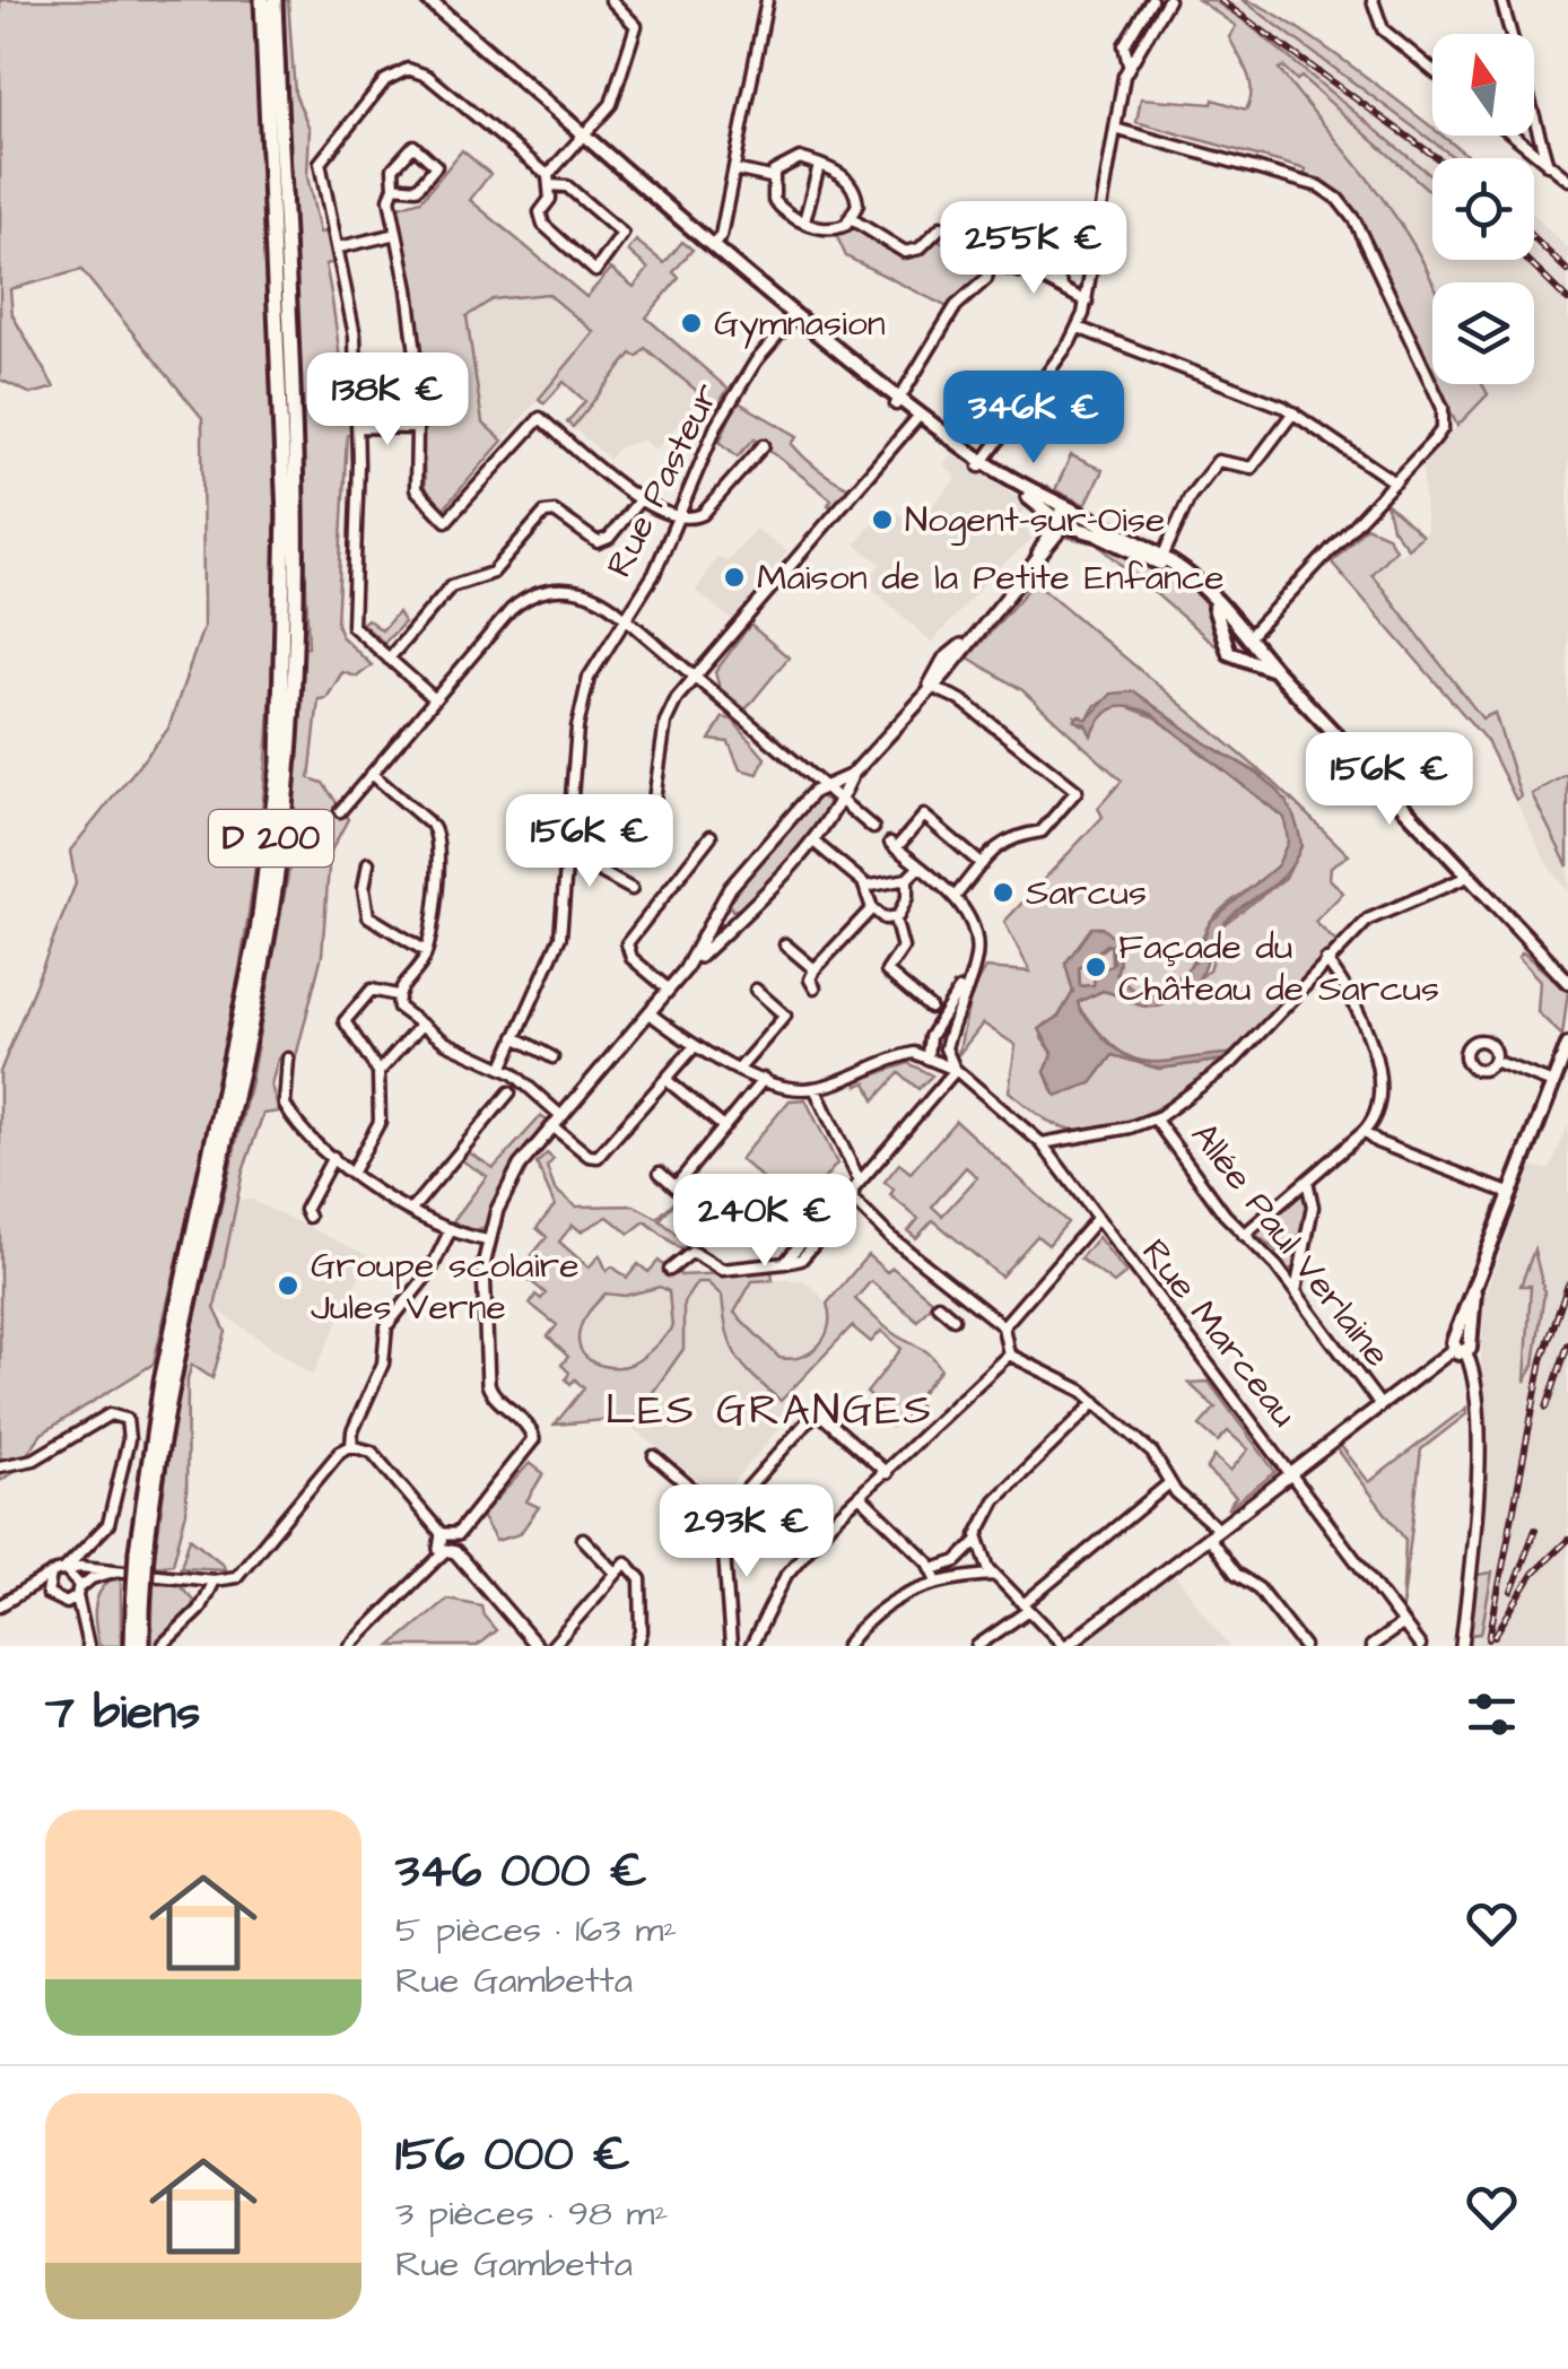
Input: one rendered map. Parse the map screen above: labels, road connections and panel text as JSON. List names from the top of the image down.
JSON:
{
  "streets": {
    "main road": ["D 200"],
    "street": ["Rue Pasteur", "Allée Paul Verlaine", "Rue Marceau"]
  },
  "districts": ["LES GRANGES"],
  "places": [
    "Gymnasion",
    "Nogent-sur-Oise",
    "Maison de la Petite Enfance",
    "Sarcus",
    "Façade du Château de Sarcus",
    "Groupe scolaire Jules Verne"
  ],
  "north": "top",
  "page": {
    "price": [
      "255K €",
      "138K €",
      "346K €",
      "156K €",
      "156K €",
      "240K €",
      "293K €"
    ],
    "heading": "7 biens",
    "list": [
      {
        "name": "346 000 €",
        "note": "5 pièces · 163 m² · Rue Gambetta"
      },
      {
        "name": "156 000 €",
        "note": "3 pièces · 98 m² · Rue Gambetta"
      }
    ]
  }
}
